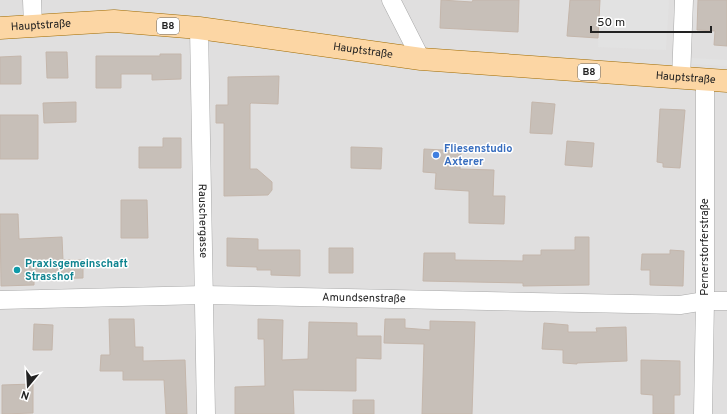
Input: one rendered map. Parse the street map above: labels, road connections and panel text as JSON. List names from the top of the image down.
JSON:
{
  "streets": {
    "main road": ["Hauptstraße", "B8"],
    "street": ["Rauschergasse", "Pernerstorferstraße", "Amundsenstraße"]
  },
  "crossings": [
    ["Hauptstraße", "Rauschergasse"],
    ["Hauptstraße", "Pernerstorferstraße"],
    ["Rauschergasse", "Amundsenstraße"],
    ["Pernerstorferstraße", "Amundsenstraße"]
  ],
  "places": ["Fliesenstudio Axterer", "Praxisgemeinschaft Strasshof"],
  "scale_bar": "50 m",
  "north": "bottom"
}
